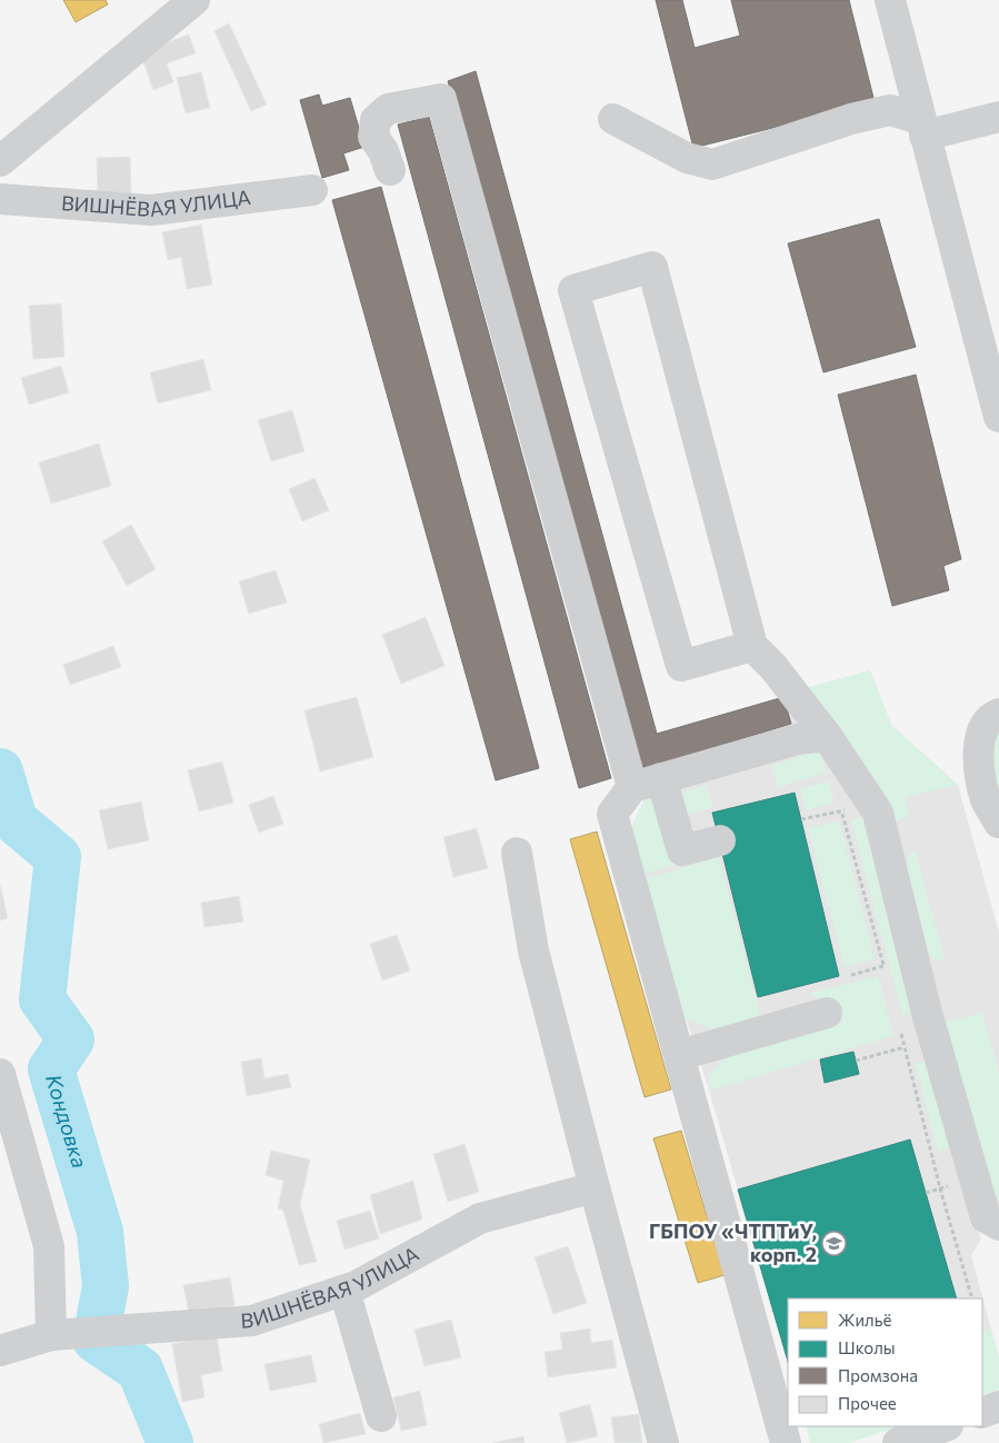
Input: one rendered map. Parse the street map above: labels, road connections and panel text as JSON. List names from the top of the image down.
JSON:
{
  "streets": {
    "street": ["ВИШНЁВАЯ УЛИЦА"]
  },
  "water": ["Кондовка"],
  "places": {
    "school or university": ["ГБПОУ «ЧТПТиУ, корп. 2"]
  },
  "legend": [
    "Жильё",
    "Школы",
    "Промзона",
    "Прочее"
  ]
}
